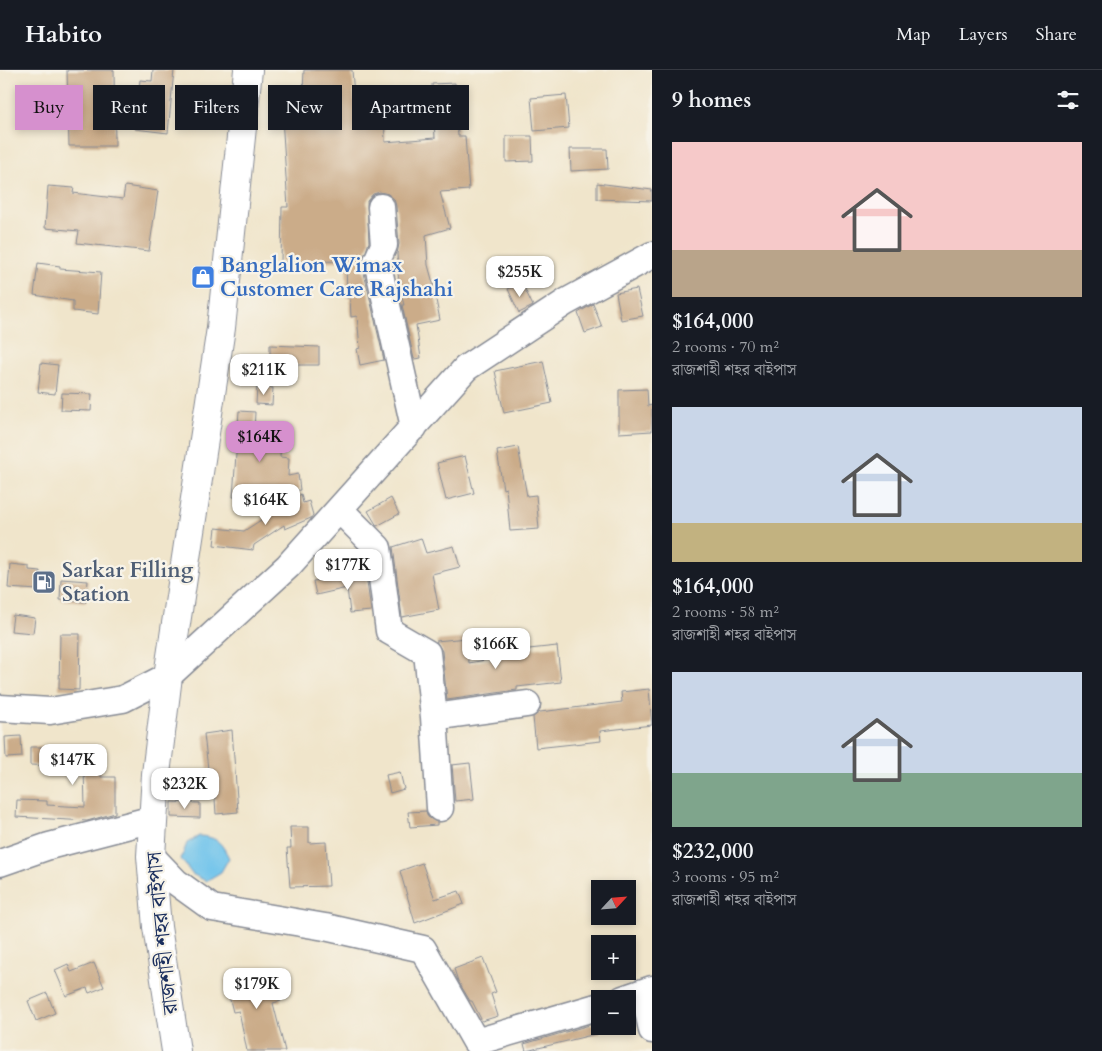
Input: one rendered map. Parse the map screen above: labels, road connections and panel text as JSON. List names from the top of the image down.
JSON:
{
  "streets": {
    "highway": ["রাজশাহী শহর বাইপাস"]
  },
  "places": {
    "shop": ["Banglalion Wimax Customer Care Rajshahi"],
    "fuel station": ["Sarkar Filling Station"]
  },
  "north": "top right",
  "page": {
    "header": "Habito",
    "nav": ["Map", "Layers", "Share"],
    "heading": "9 homes",
    "chip": [
      "Buy",
      "Rent",
      "Filters",
      "New",
      "Apartment"
    ],
    "list": [
      {
        "name": "$164,000",
        "note": "2 rooms · 70 m² · রাজশাহী শহর বাইপাস"
      },
      {
        "name": "$164,000",
        "note": "2 rooms · 58 m² · রাজশাহী শহর বাইপাস"
      },
      {
        "name": "$232,000",
        "note": "3 rooms · 95 m² · রাজশাহী শহর বাইপাস"
      }
    ],
    "price": [
      "$255K",
      "$211K",
      "$164K",
      "$164K",
      "$177K",
      "$166K",
      "$147K",
      "$232K",
      "$179K"
    ],
    "map_buttons": ["+", "−"]
  }
}
